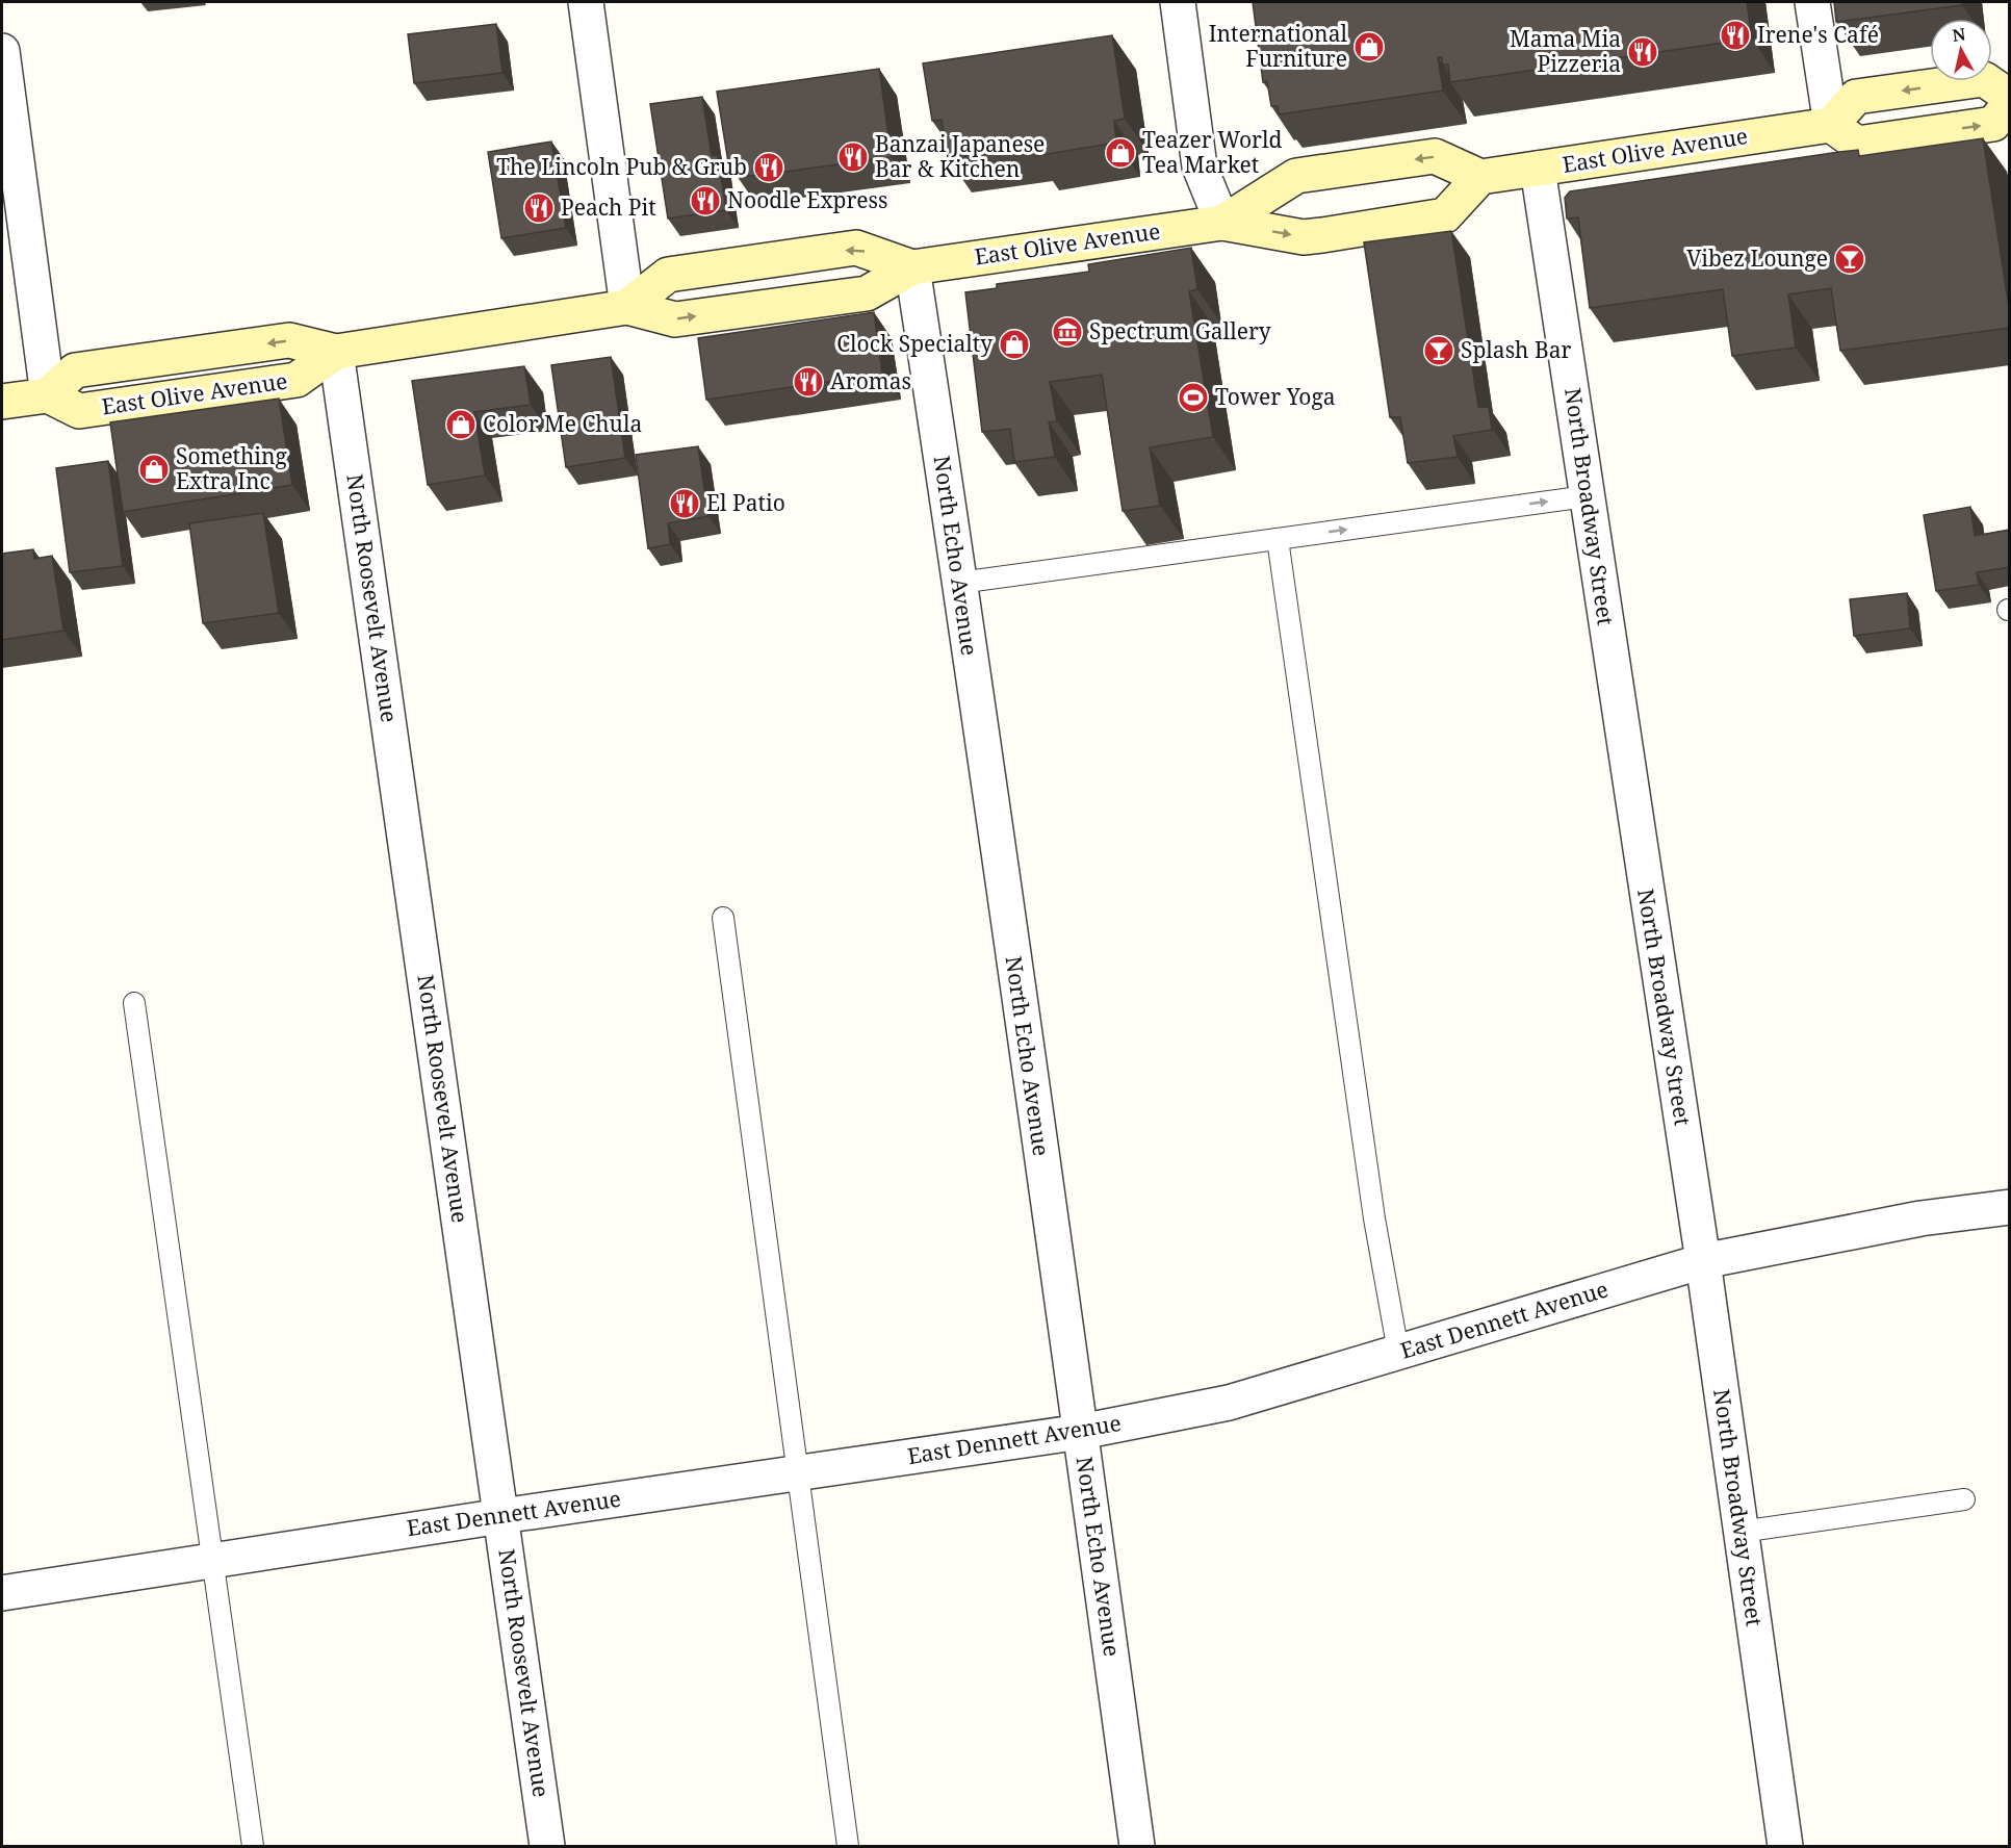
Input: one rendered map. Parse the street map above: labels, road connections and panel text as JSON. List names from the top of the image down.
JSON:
{
  "streets": {
    "main road": ["East Olive Avenue"],
    "street": [
      "North Broadway Street",
      "North Echo Avenue",
      "North Roosevelt Avenue",
      "East Dennett Avenue"
    ]
  },
  "crossings": [
    ["East Olive Avenue", "North Broadway Street"],
    ["East Olive Avenue", "North Echo Avenue"],
    ["East Olive Avenue", "North Roosevelt Avenue"],
    ["North Broadway Street", "East Dennett Avenue"],
    ["North Echo Avenue", "East Dennett Avenue"],
    ["North Roosevelt Avenue", "East Dennett Avenue"]
  ],
  "places": {
    "restaurant": [
      "Irene's Café",
      "Mama Mia Pizzeria",
      "Banzai Japanese Bar & Kitchen",
      "The Lincoln Pub & Grub",
      "Noodle Express",
      "Peach Pit",
      "Aromas",
      "El Patio"
    ],
    "shop": [
      "International Furniture",
      "Teazer World Tea Market",
      "Clock Specialty",
      "Color Me Chula",
      "Something Extra Inc"
    ],
    "bar": ["Vibez Lounge", "Splash Bar"],
    "museum": ["Spectrum Gallery"],
    "sports": ["Tower Yoga"]
  },
  "north": "top"
}
